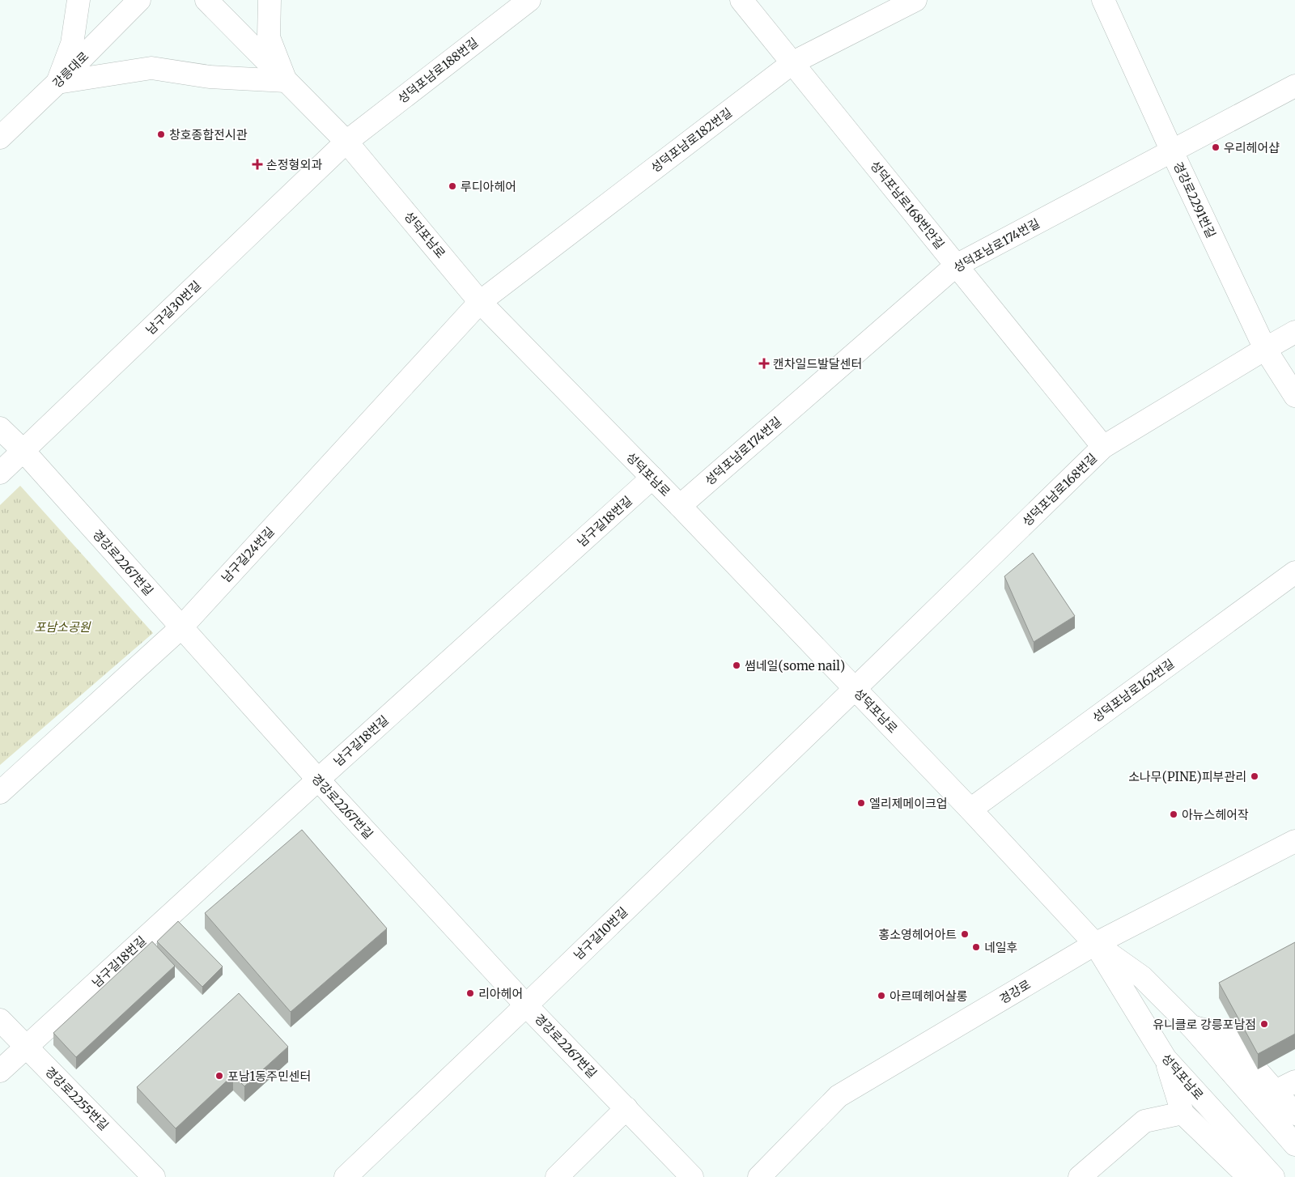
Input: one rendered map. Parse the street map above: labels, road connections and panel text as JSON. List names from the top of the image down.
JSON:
{
  "streets": {
    "street": [
      "강릉대로",
      "성덕포남로188번길",
      "성덕포남로182번길",
      "경강로2291번길",
      "성덕포남로168번안길",
      "성덕포남로",
      "성덕포남로174번길",
      "남구길30번길",
      "성덕포남로168번길",
      "남구길18번길",
      "남구길24번길",
      "경강로2267번길",
      "성덕포남로162번길",
      "남구길10번길",
      "경강로",
      "경강로2255번길"
    ]
  },
  "crossings": [
    ["성덕포남로188번길", "성덕포남로"],
    ["성덕포남로188번길", "남구길30번길"],
    ["성덕포남로182번길", "성덕포남로168번안길"],
    ["성덕포남로182번길", "성덕포남로"],
    ["성덕포남로182번길", "남구길24번길"],
    ["경강로2291번길", "성덕포남로174번길"],
    ["경강로2291번길", "성덕포남로168번길"],
    ["성덕포남로168번안길", "성덕포남로174번길"],
    ["성덕포남로168번안길", "성덕포남로168번길"],
    ["성덕포남로", "성덕포남로174번길"],
    ["성덕포남로", "남구길30번길"],
    ["성덕포남로", "성덕포남로168번길"],
    ["성덕포남로", "남구길18번길"],
    ["성덕포남로", "남구길24번길"],
    ["성덕포남로", "성덕포남로162번길"],
    ["성덕포남로", "남구길10번길"],
    ["성덕포남로", "경강로"],
    ["남구길30번길", "경강로2267번길"],
    ["성덕포남로168번길", "남구길10번길"],
    ["남구길18번길", "경강로2267번길"],
    ["남구길18번길", "경강로2255번길"],
    ["남구길24번길", "경강로2267번길"],
    ["경강로2267번길", "남구길10번길"]
  ],
  "parks": ["포남소공원"],
  "places": {
    "other": [
      "창호종합전시관",
      "우리헤어샵",
      "루디아헤어",
      "썸네일(some nail)",
      "소나무(PINE)피부관리",
      "엘리제메이크업",
      "아뉴스헤어작",
      "홍소영헤어아트",
      "네일후",
      "리아헤어",
      "아르떼헤어살롱",
      "유니클로 강릉포남점",
      "포남1동주민센터"
    ],
    "health": ["손정형외과", "캔차일드발달센터"]
  }
}
